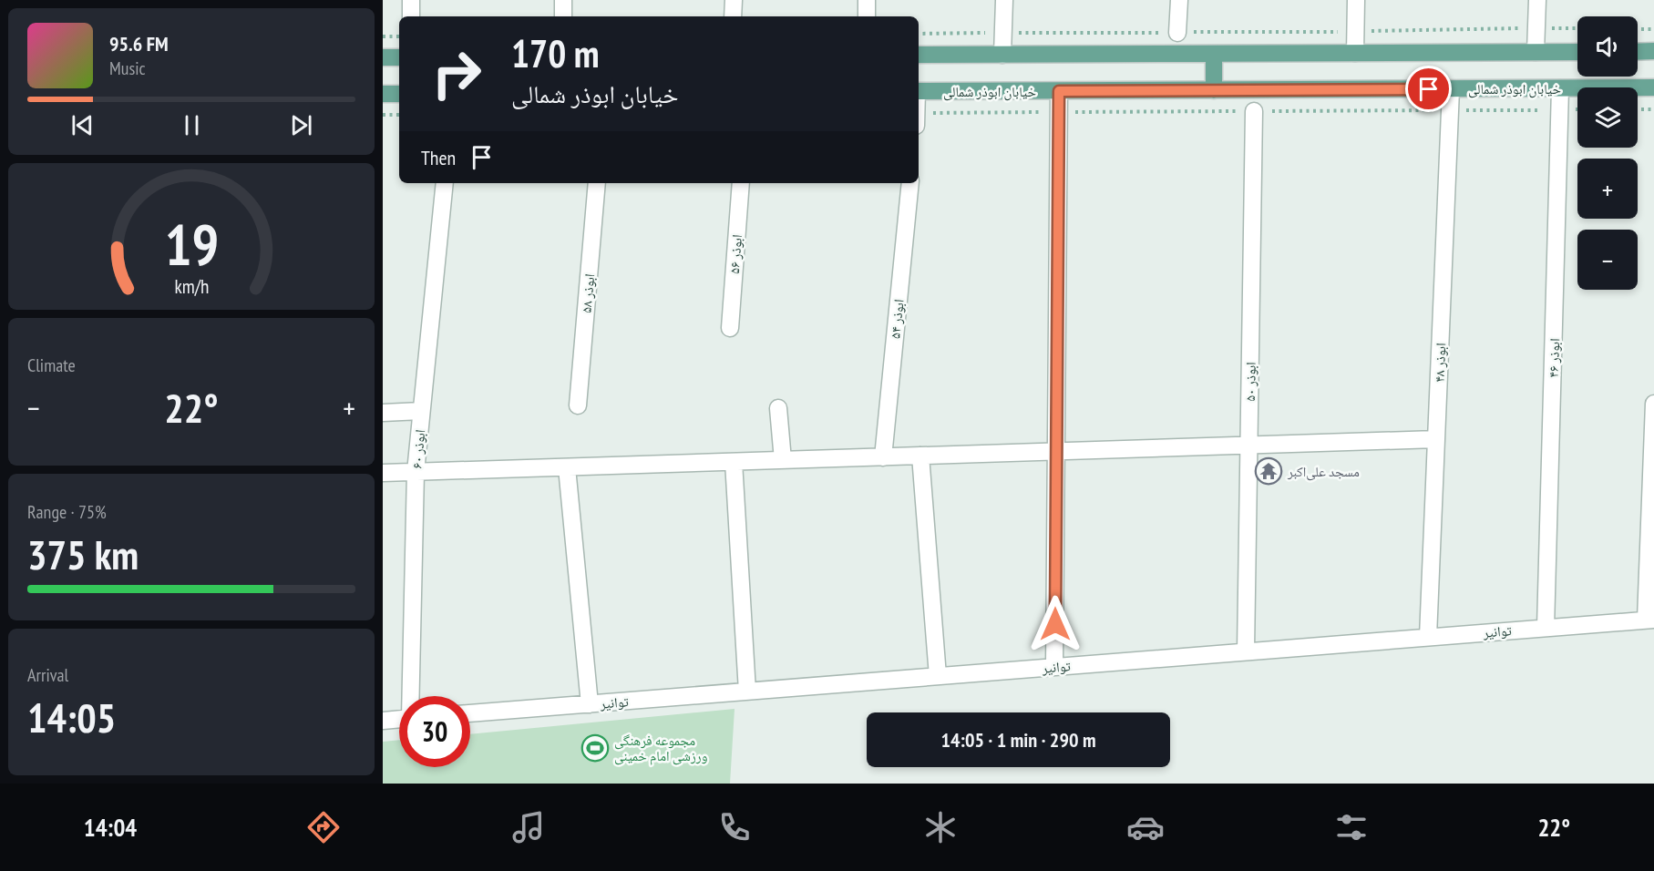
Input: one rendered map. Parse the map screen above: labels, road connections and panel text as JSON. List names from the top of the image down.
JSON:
{
  "streets": {
    "main road": ["خیابان ابوذر شمالی"],
    "street": [
      "ابوذر ۵۶",
      "ابوذر ۵۸",
      "ابوذر ۵۴",
      "ابوذر ۴۶",
      "ابوذر ۴۸",
      "ابوذر ۵۰",
      "ابوذر ۶۰",
      "توانیر"
    ]
  },
  "crossings": [
    ["خیابان ابوذر شمالی", "ابوذر ۴۶"],
    ["خیابان ابوذر شمالی", "ابوذر ۴۸"],
    ["ابوذر ۴۶", "توانیر"],
    ["ابوذر ۴۸", "توانیر"],
    ["ابوذر ۵۰", "توانیر"]
  ],
  "places": {
    "temple": ["مسجد علی‌اکبر"],
    "sports": ["مجموعه فرهنگی ورزشی امام خمینی"]
  },
  "page": {
    "map_buttons": ["+", "−"],
    "turn": ["170 m", "خیابان ابوذر شمالی"],
    "song": ["95.6 FM", "Music"],
    "then": "Then",
    "tile": [
      "Climate",
      ["Range · 75%", "375 km"],
      ["Arrival", "14:05"]
    ],
    "heat": ["−", "22°", "+"],
    "limit": "30",
    "trip": "14:05 · 1 min · 290 m",
    "tabs": ["14:04", "22°"],
    "gauge": ["19", "km/h"]
  }
}
